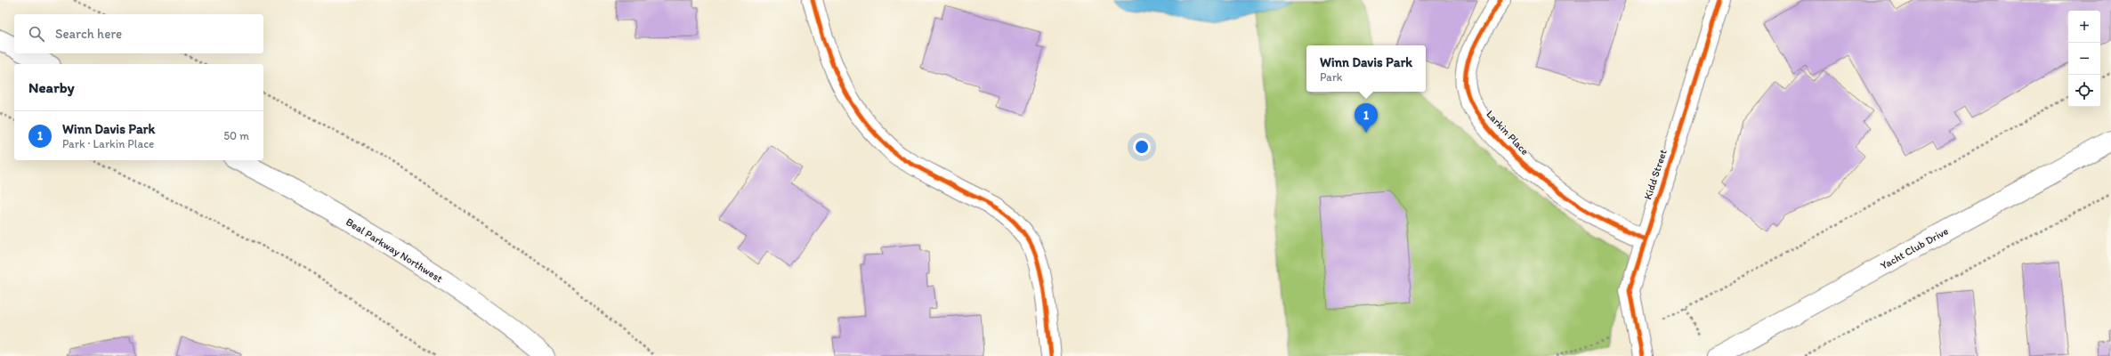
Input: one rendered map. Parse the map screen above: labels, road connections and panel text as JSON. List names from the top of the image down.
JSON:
{
  "streets": {
    "street": [
      "Larkin Place",
      "Kidd Street",
      "Yacht Club Drive",
      "Beal Parkway Northwest"
    ]
  },
  "crossings": [
    ["Larkin Place", "Kidd Street"]
  ],
  "page": {
    "map_buttons": ["+", "−"],
    "search": "Search here",
    "popup": ["Winn Davis Park", "Park"],
    "heading": "Nearby",
    "pins": "1",
    "list": [
      {
        "mark": "1",
        "name": "Winn Davis Park",
        "note": "Park · Larkin Place",
        "value": "50 m"
      }
    ]
  }
}
